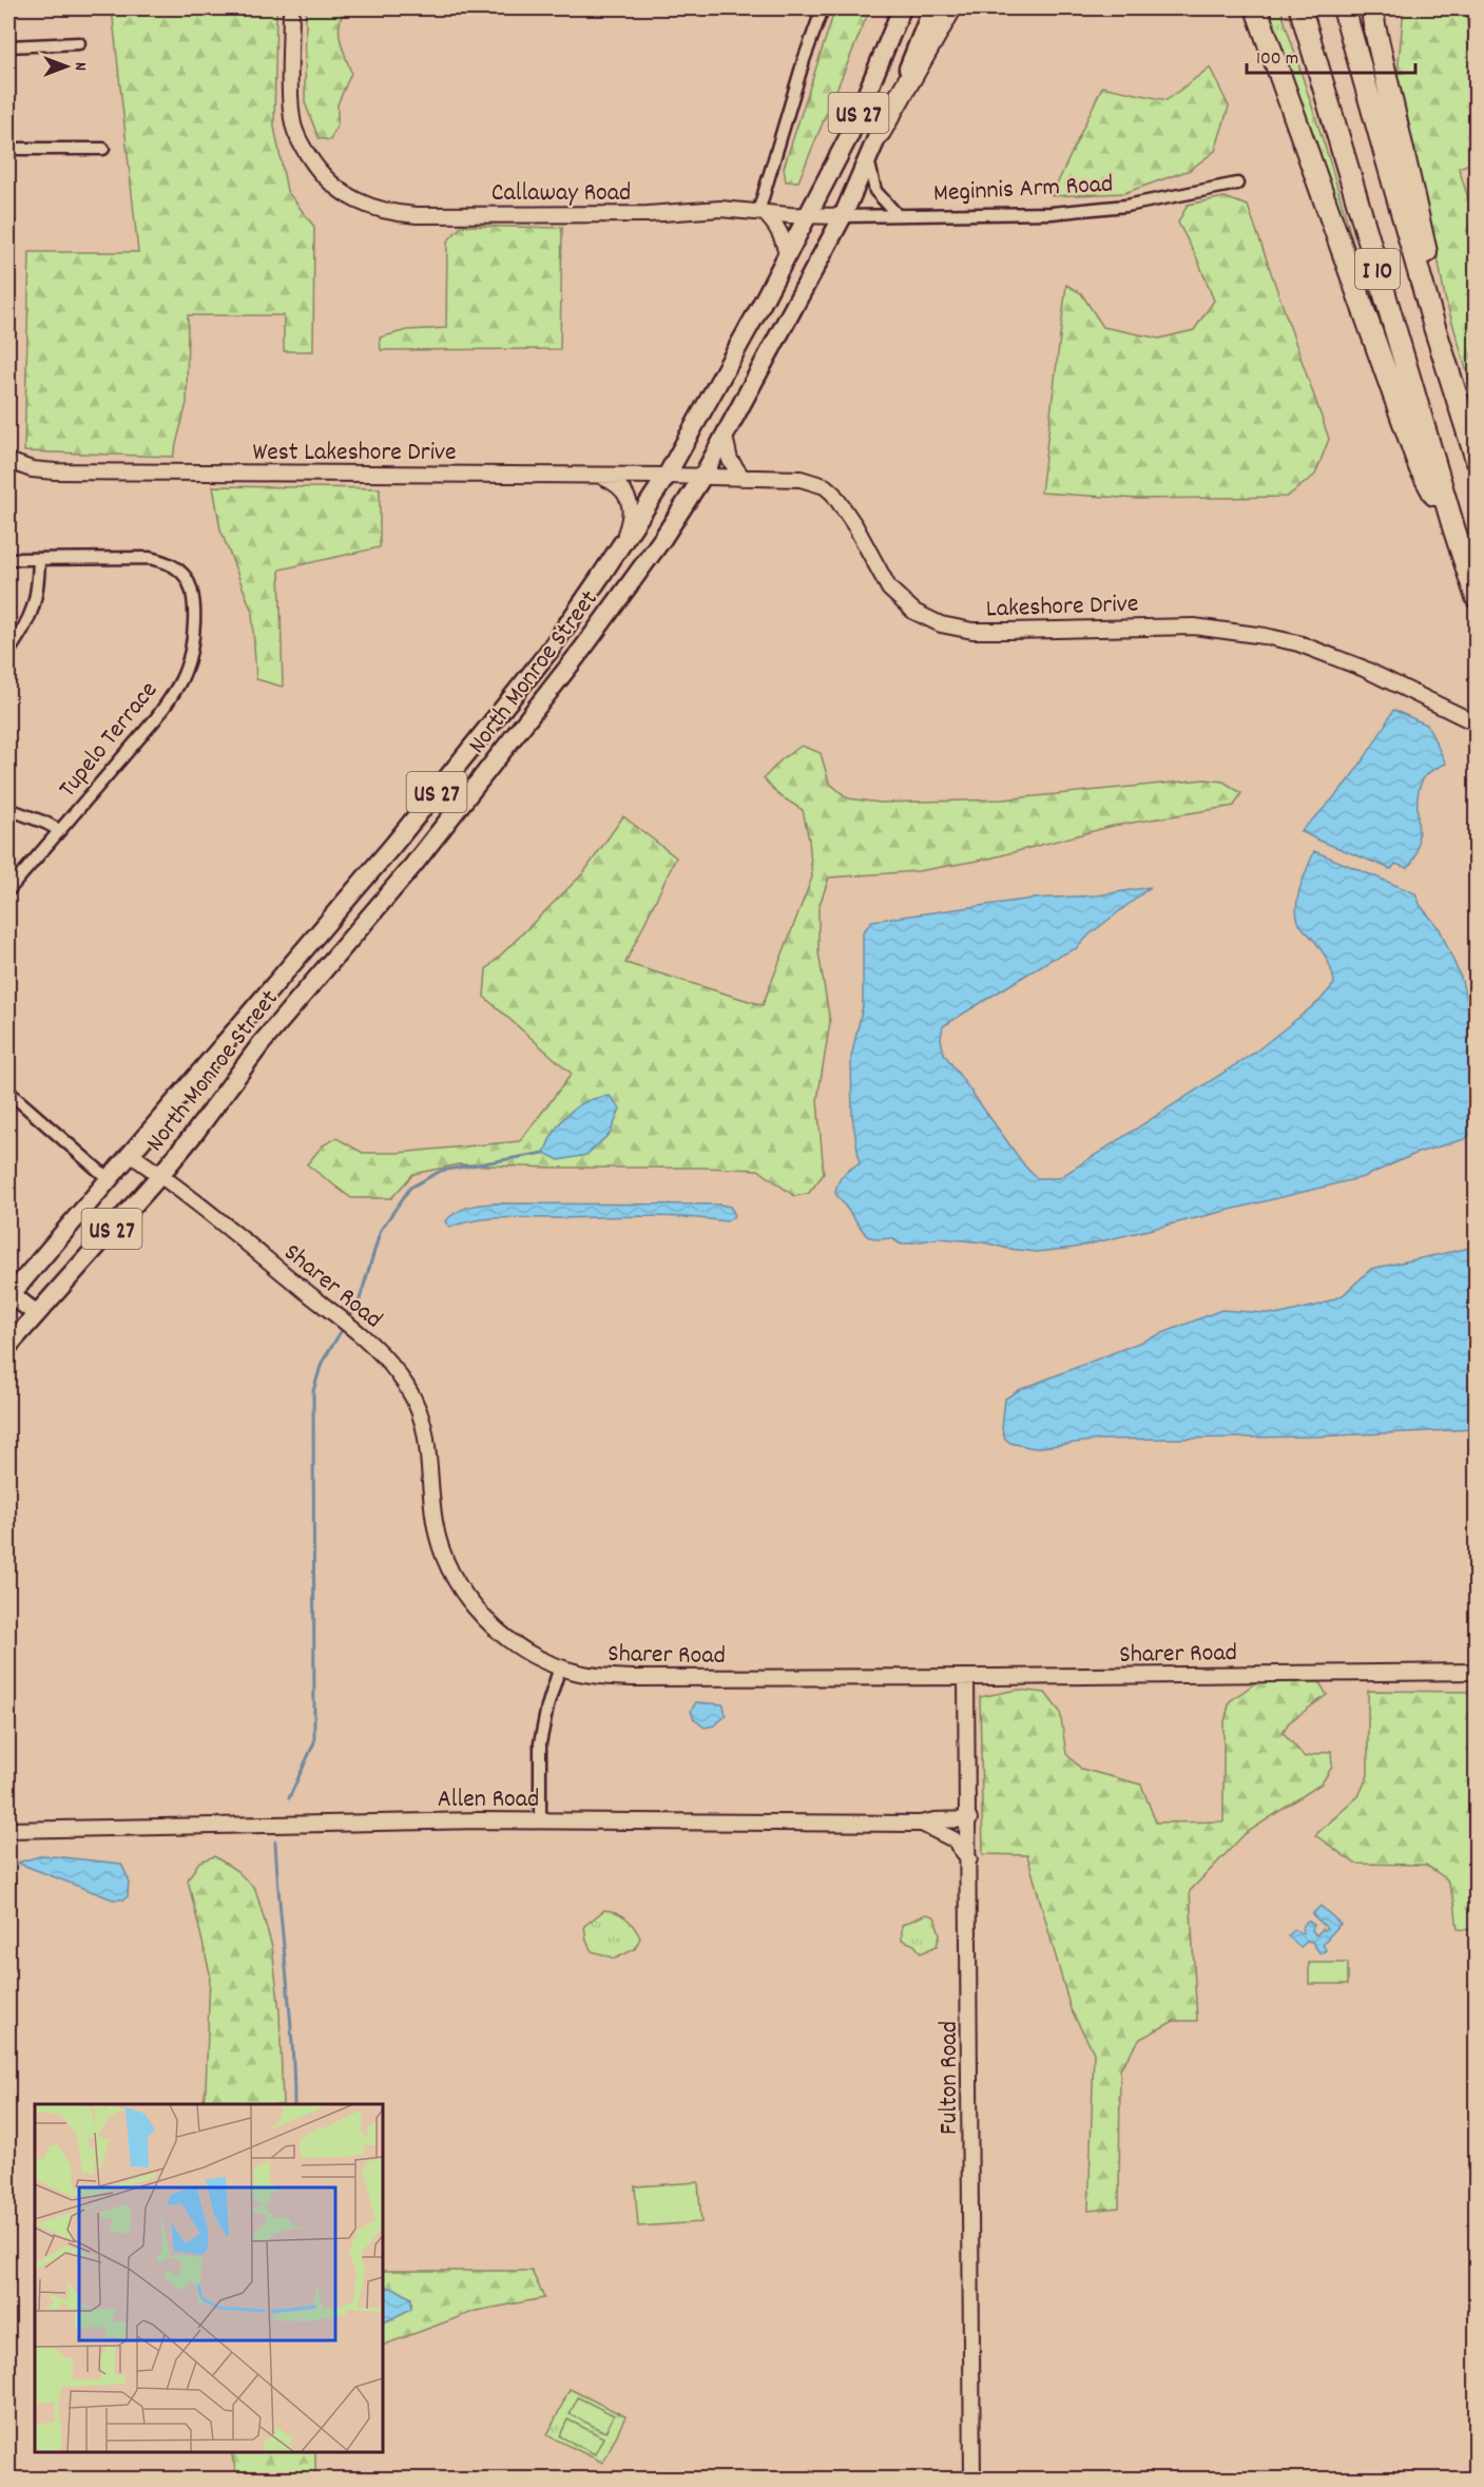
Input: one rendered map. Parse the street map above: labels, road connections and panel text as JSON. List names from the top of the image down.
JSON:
{
  "streets": {
    "highway": ["I 10"],
    "main road": ["US 27", "North Monroe Street"],
    "street": [
      "Meginnis Arm Road",
      "Callaway Road",
      "West Lakeshore Drive",
      "Lakeshore Drive",
      "Tupelo Terrace",
      "Sharer Road",
      "Allen Road",
      "Fulton Road"
    ]
  },
  "crossings": [
    ["Meginnis Arm Road", "Callaway Road"],
    ["Meginnis Arm Road", "North Monroe Street"],
    ["Callaway Road", "North Monroe Street"],
    ["West Lakeshore Drive", "Lakeshore Drive"],
    ["West Lakeshore Drive", "North Monroe Street"],
    ["Lakeshore Drive", "North Monroe Street"],
    ["North Monroe Street", "Sharer Road"],
    ["Sharer Road", "Fulton Road"],
    ["Allen Road", "Fulton Road"]
  ],
  "scale_bar": "100 m",
  "north": "right"
}
